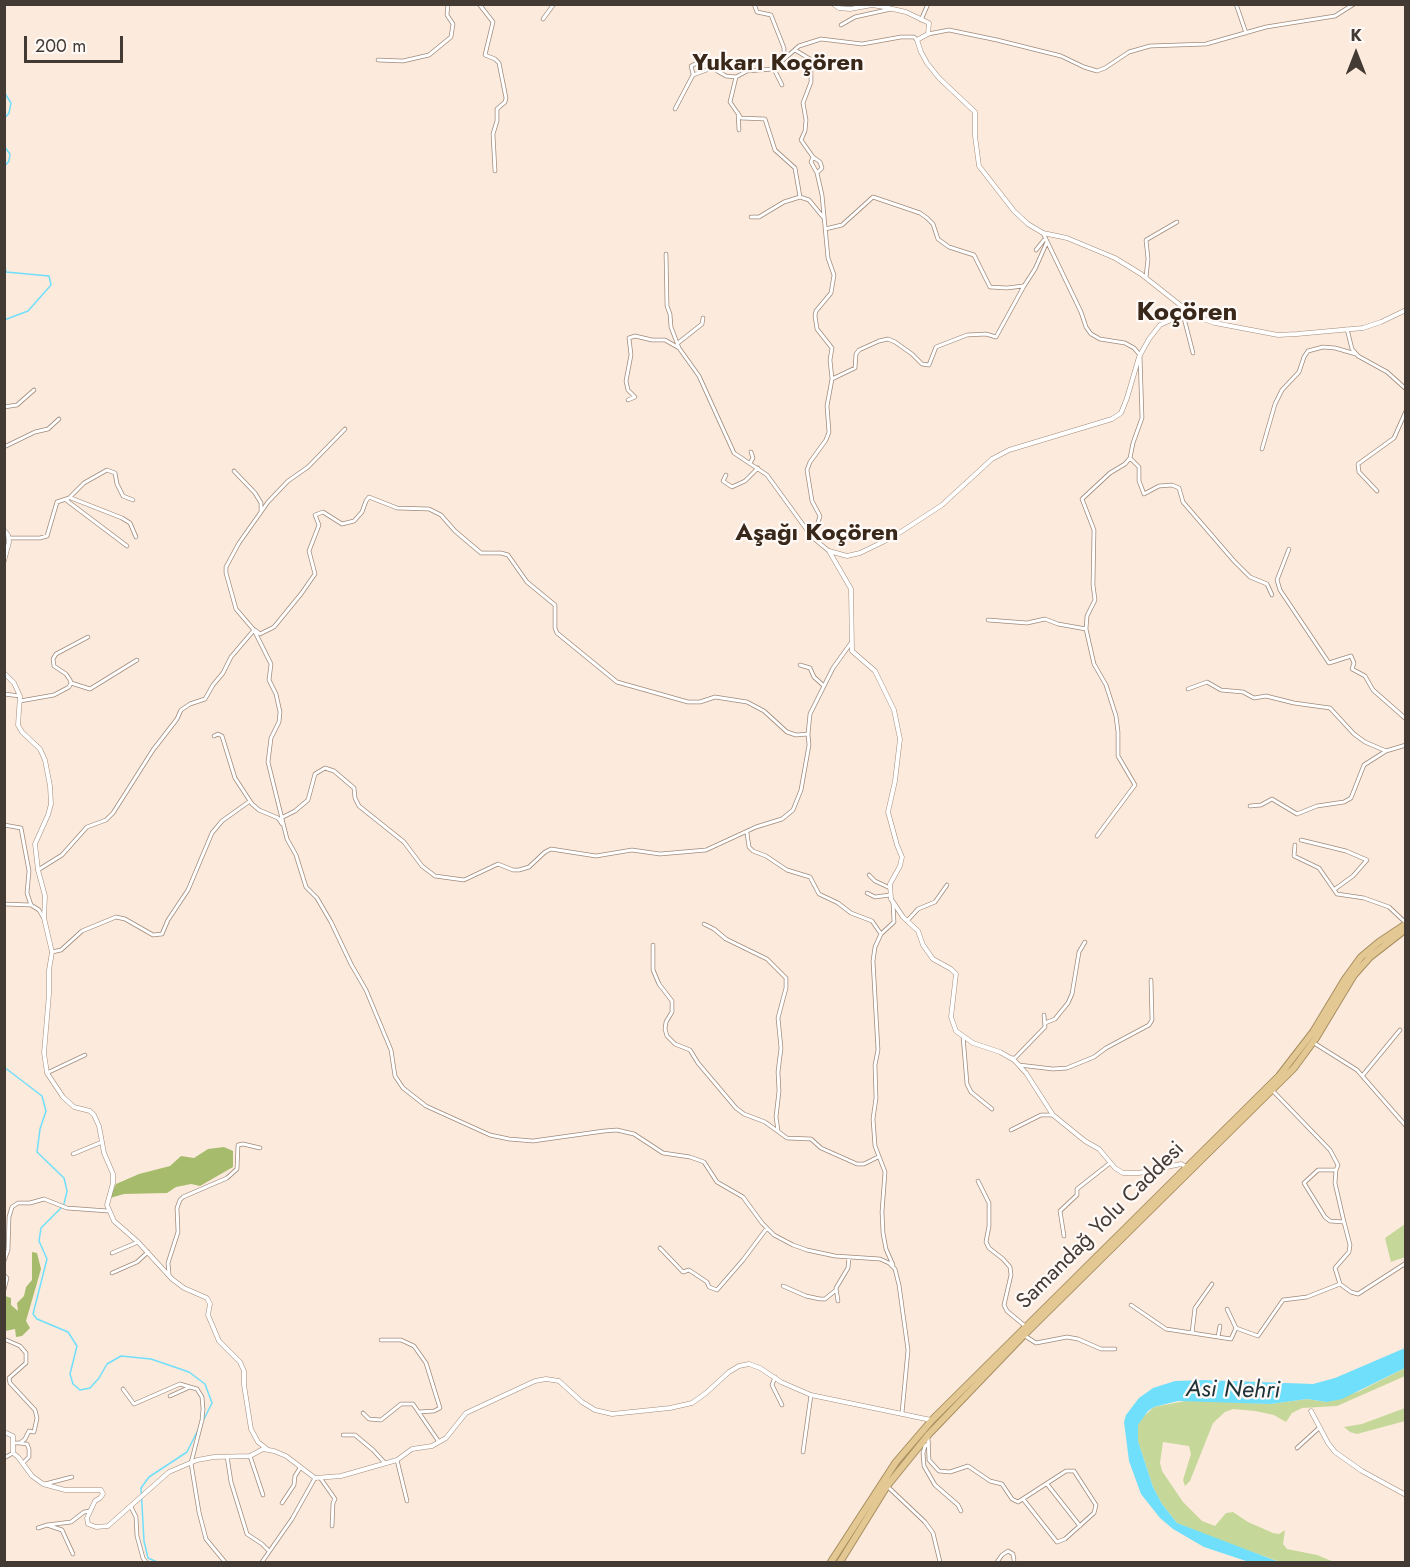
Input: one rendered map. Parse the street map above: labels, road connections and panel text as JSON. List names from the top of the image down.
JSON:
{
  "streets": {
    "highway": ["Samandağ Yolu Caddesi"]
  },
  "districts": ["Yukarı Koçören", "Koçören", "Aşağı Koçören"],
  "water": ["Asi Nehri"],
  "scale_bar": "200 m",
  "north": "top"
}
